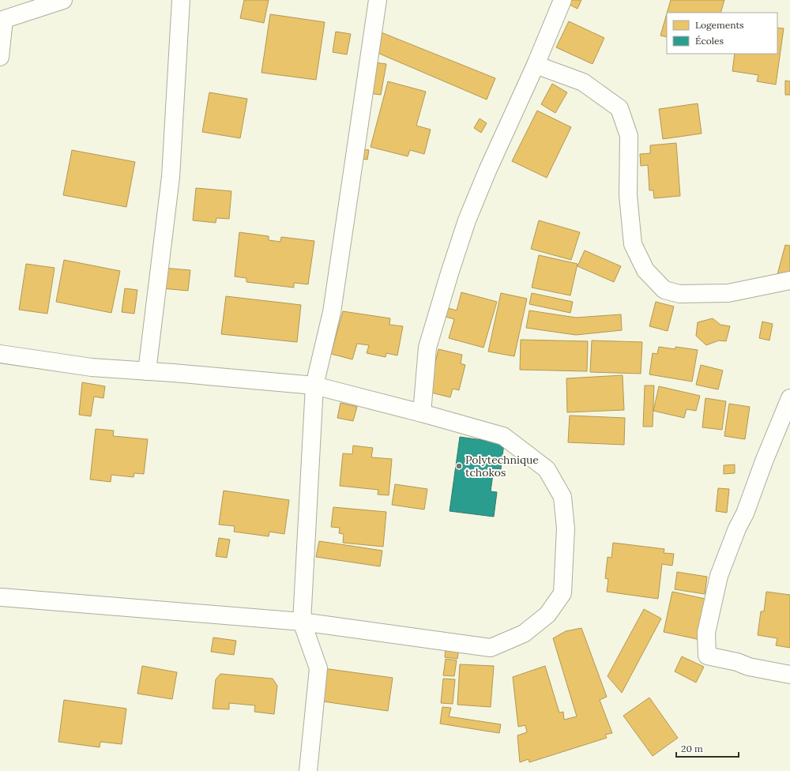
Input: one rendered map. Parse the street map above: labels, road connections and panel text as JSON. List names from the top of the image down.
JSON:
{
  "places": ["Polytechnique tchokos"],
  "legend": ["Logements", "Écoles"],
  "scale_bar": "20 m"
}
